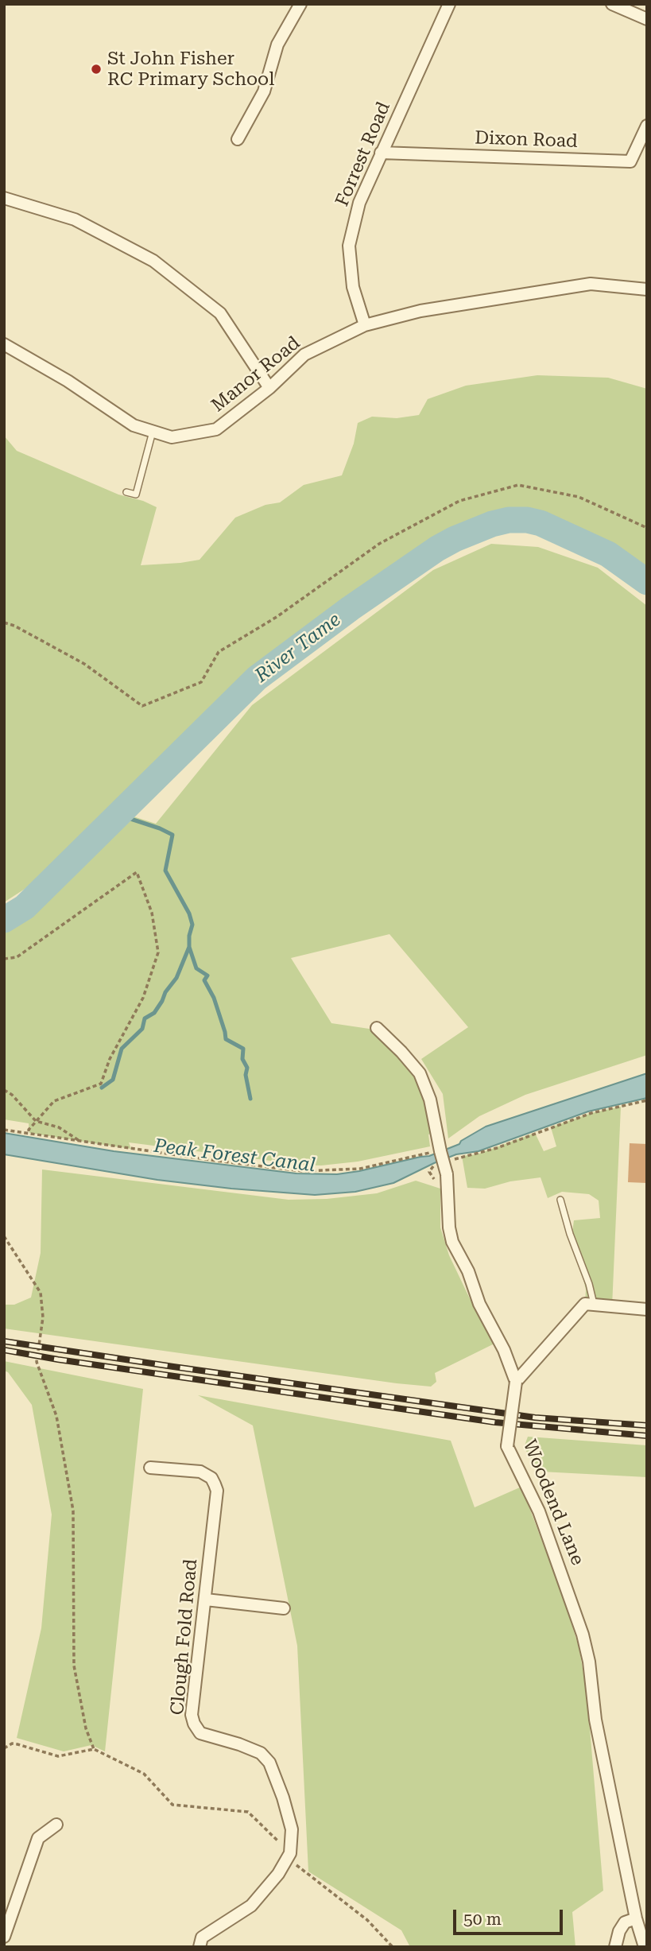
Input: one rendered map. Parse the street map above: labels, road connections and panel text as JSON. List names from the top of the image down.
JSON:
{
  "streets": {
    "street": [
      "Dixon Road",
      "Forrest Road",
      "Manor Road",
      "Woodend Lane",
      "Clough Fold Road"
    ]
  },
  "crossings": [
    ["Dixon Road", "Forrest Road"],
    ["Forrest Road", "Manor Road"]
  ],
  "water": ["River Tame", "Peak Forest Canal"],
  "places": ["St John Fisher RC Primary School"],
  "scale_bar": "50 m"
}
